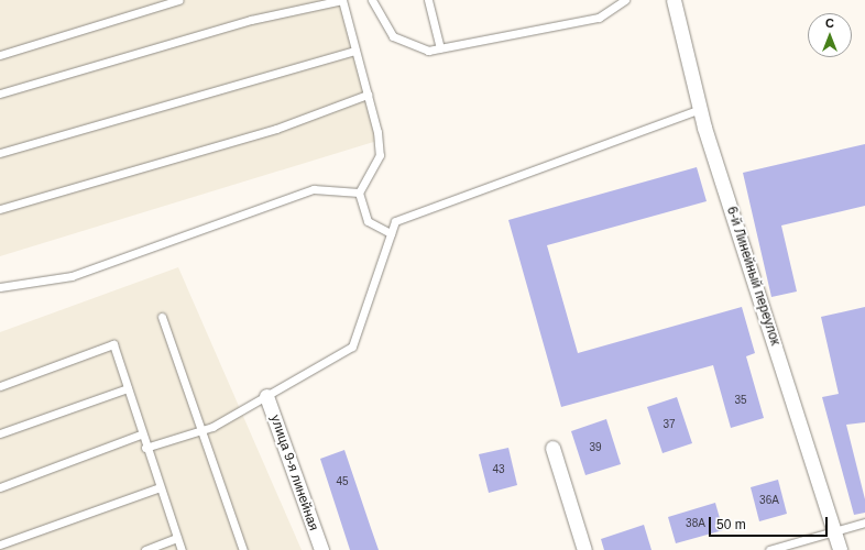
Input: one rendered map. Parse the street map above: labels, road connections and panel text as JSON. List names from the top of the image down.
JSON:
{
  "streets": {
    "street": ["6-й Линейный переулок", "улица 9-я линейная"]
  },
  "house_numbers": [
    "35",
    "37",
    "39",
    "43",
    "45",
    "36А",
    "38А"
  ],
  "scale_bar": "50 m",
  "north": "top"
}
